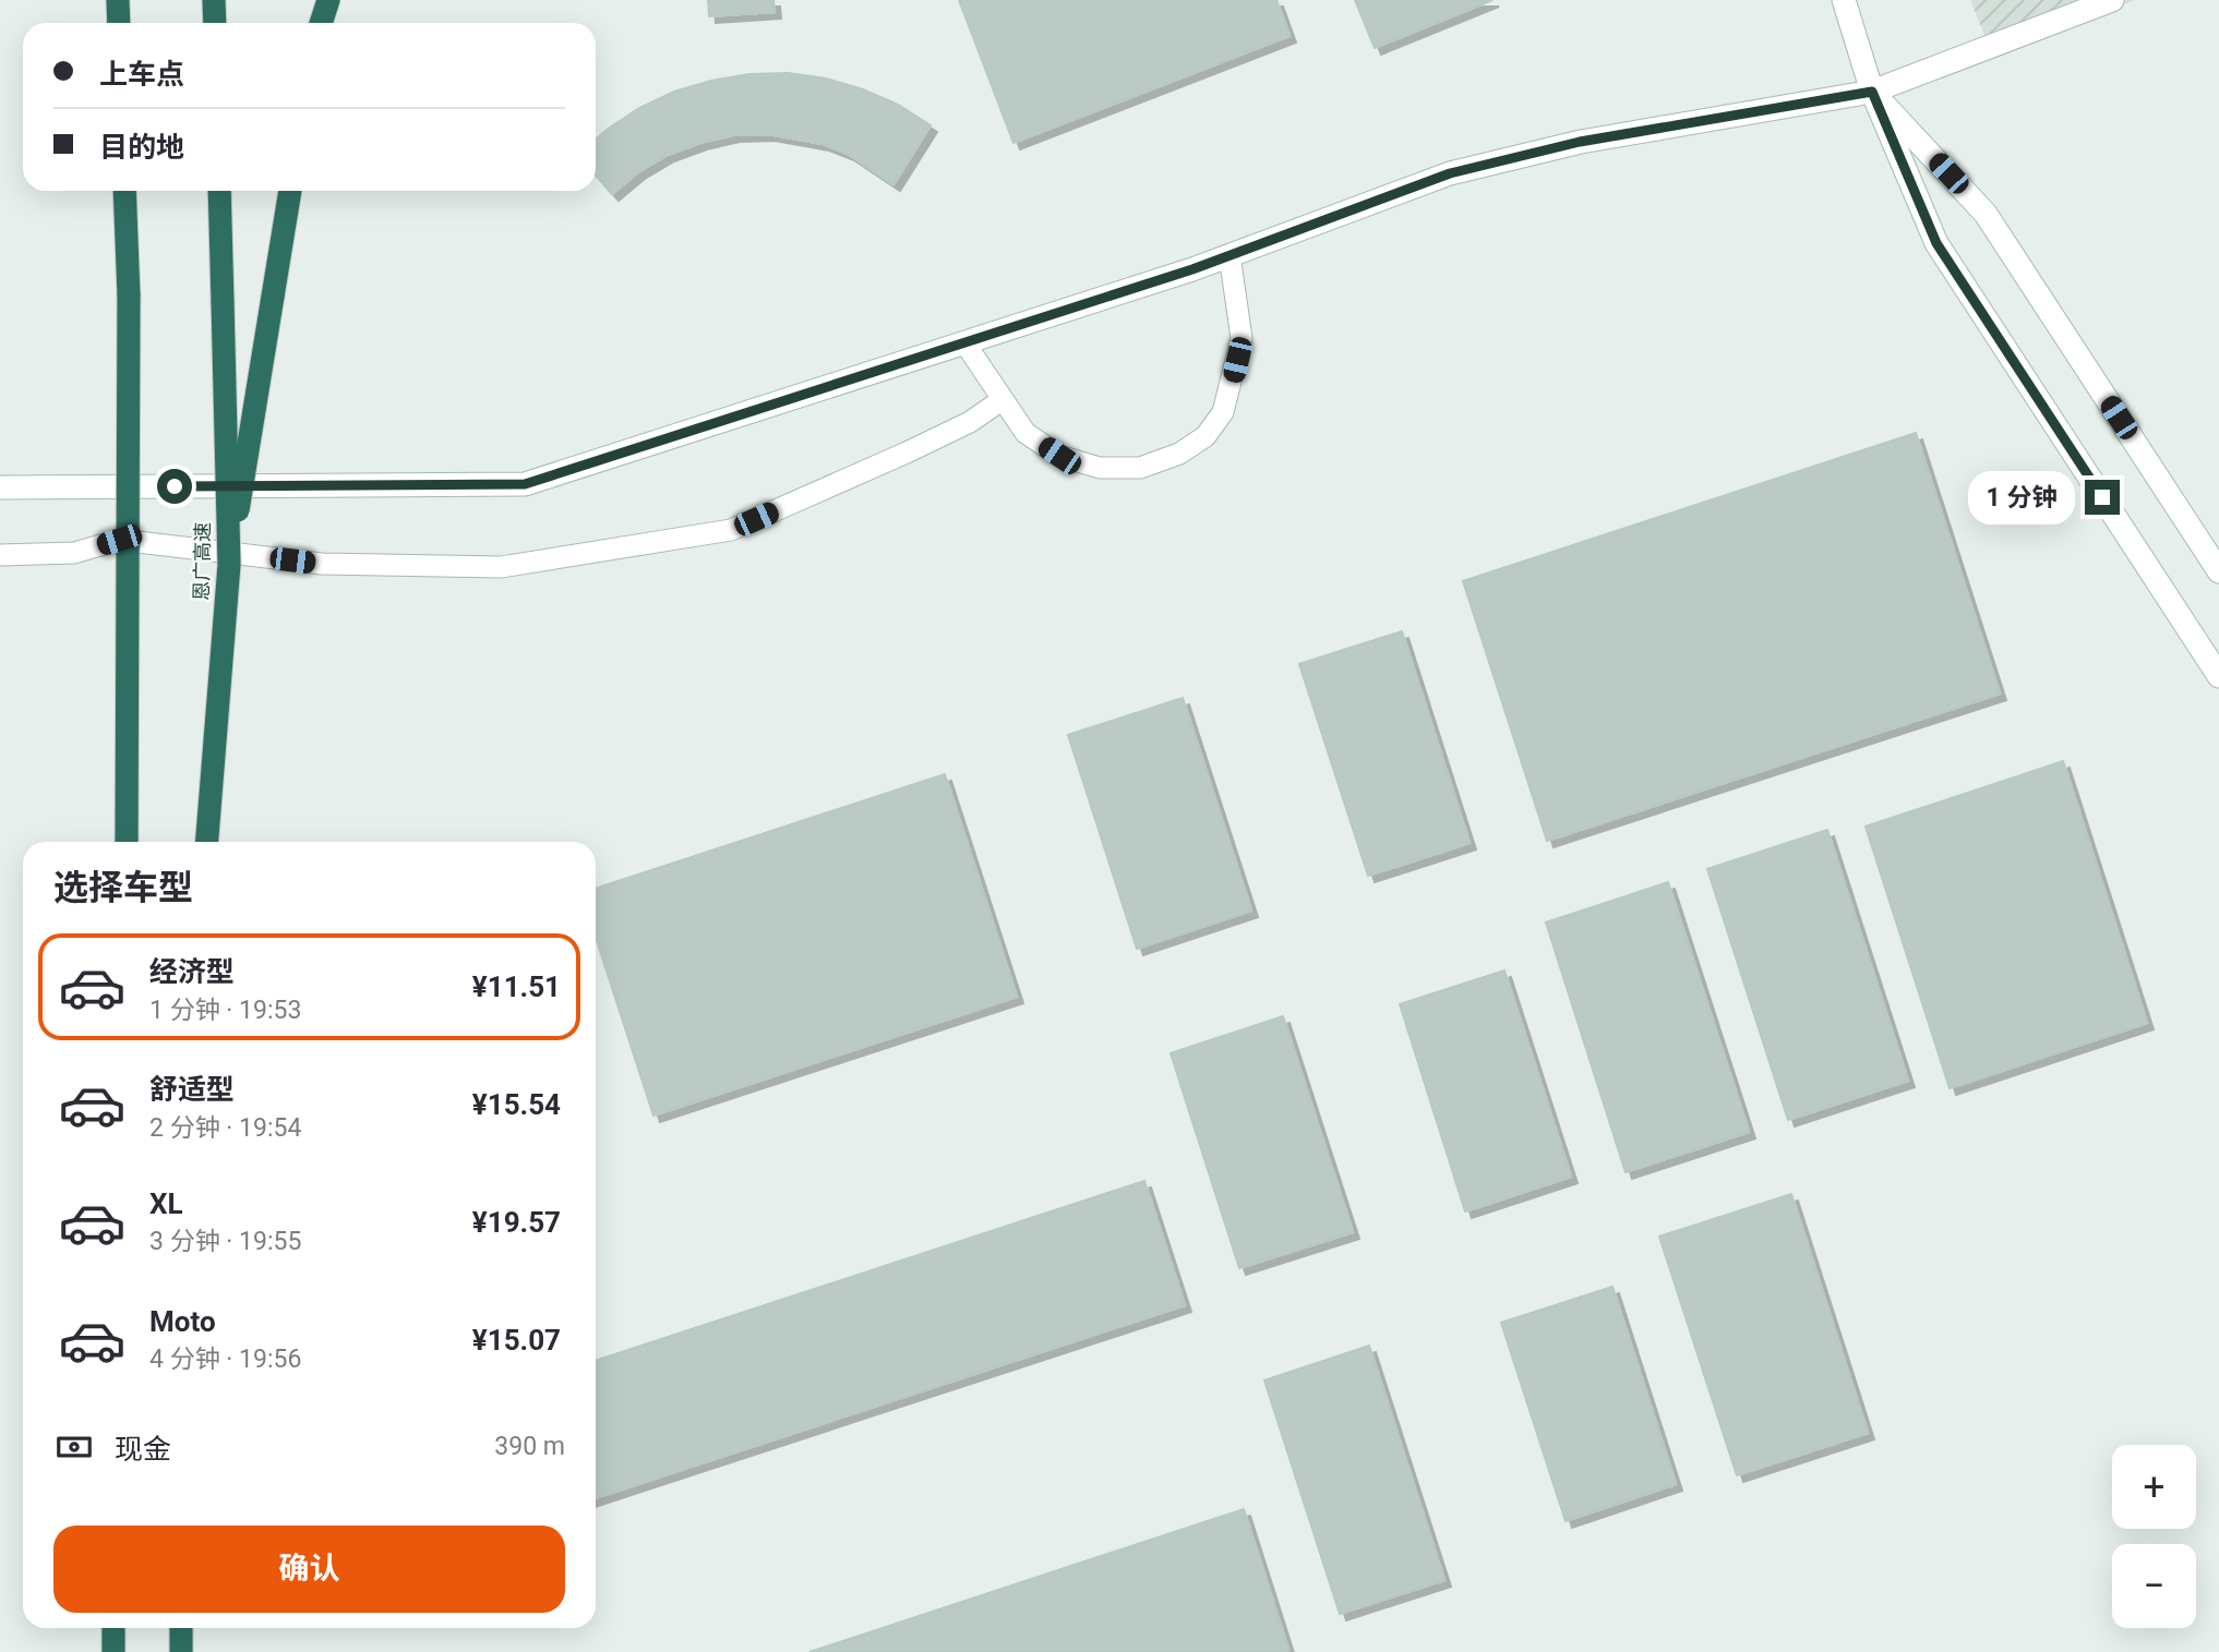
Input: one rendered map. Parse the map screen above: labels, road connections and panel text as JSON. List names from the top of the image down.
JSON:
{
  "streets": {
    "highway": ["恩广高速"]
  },
  "page": {
    "banner": ["上车点", "目的地"],
    "bubble": "1 分钟",
    "heading": "选择车型",
    "list": [
      {
        "name": "经济型",
        "note": "1 分钟 · 19:53",
        "value": "¥11.51"
      },
      {
        "name": "舒适型",
        "note": "2 分钟 · 19:54",
        "value": "¥15.54"
      },
      {
        "name": "XL",
        "note": "3 分钟 · 19:55",
        "value": "¥19.57"
      },
      {
        "name": "Moto",
        "note": "4 分钟 · 19:56",
        "value": "¥15.07"
      }
    ],
    "pay": ["现金", "390 m"],
    "map_buttons": ["+", "−"],
    "buttons": "确认"
  }
}
